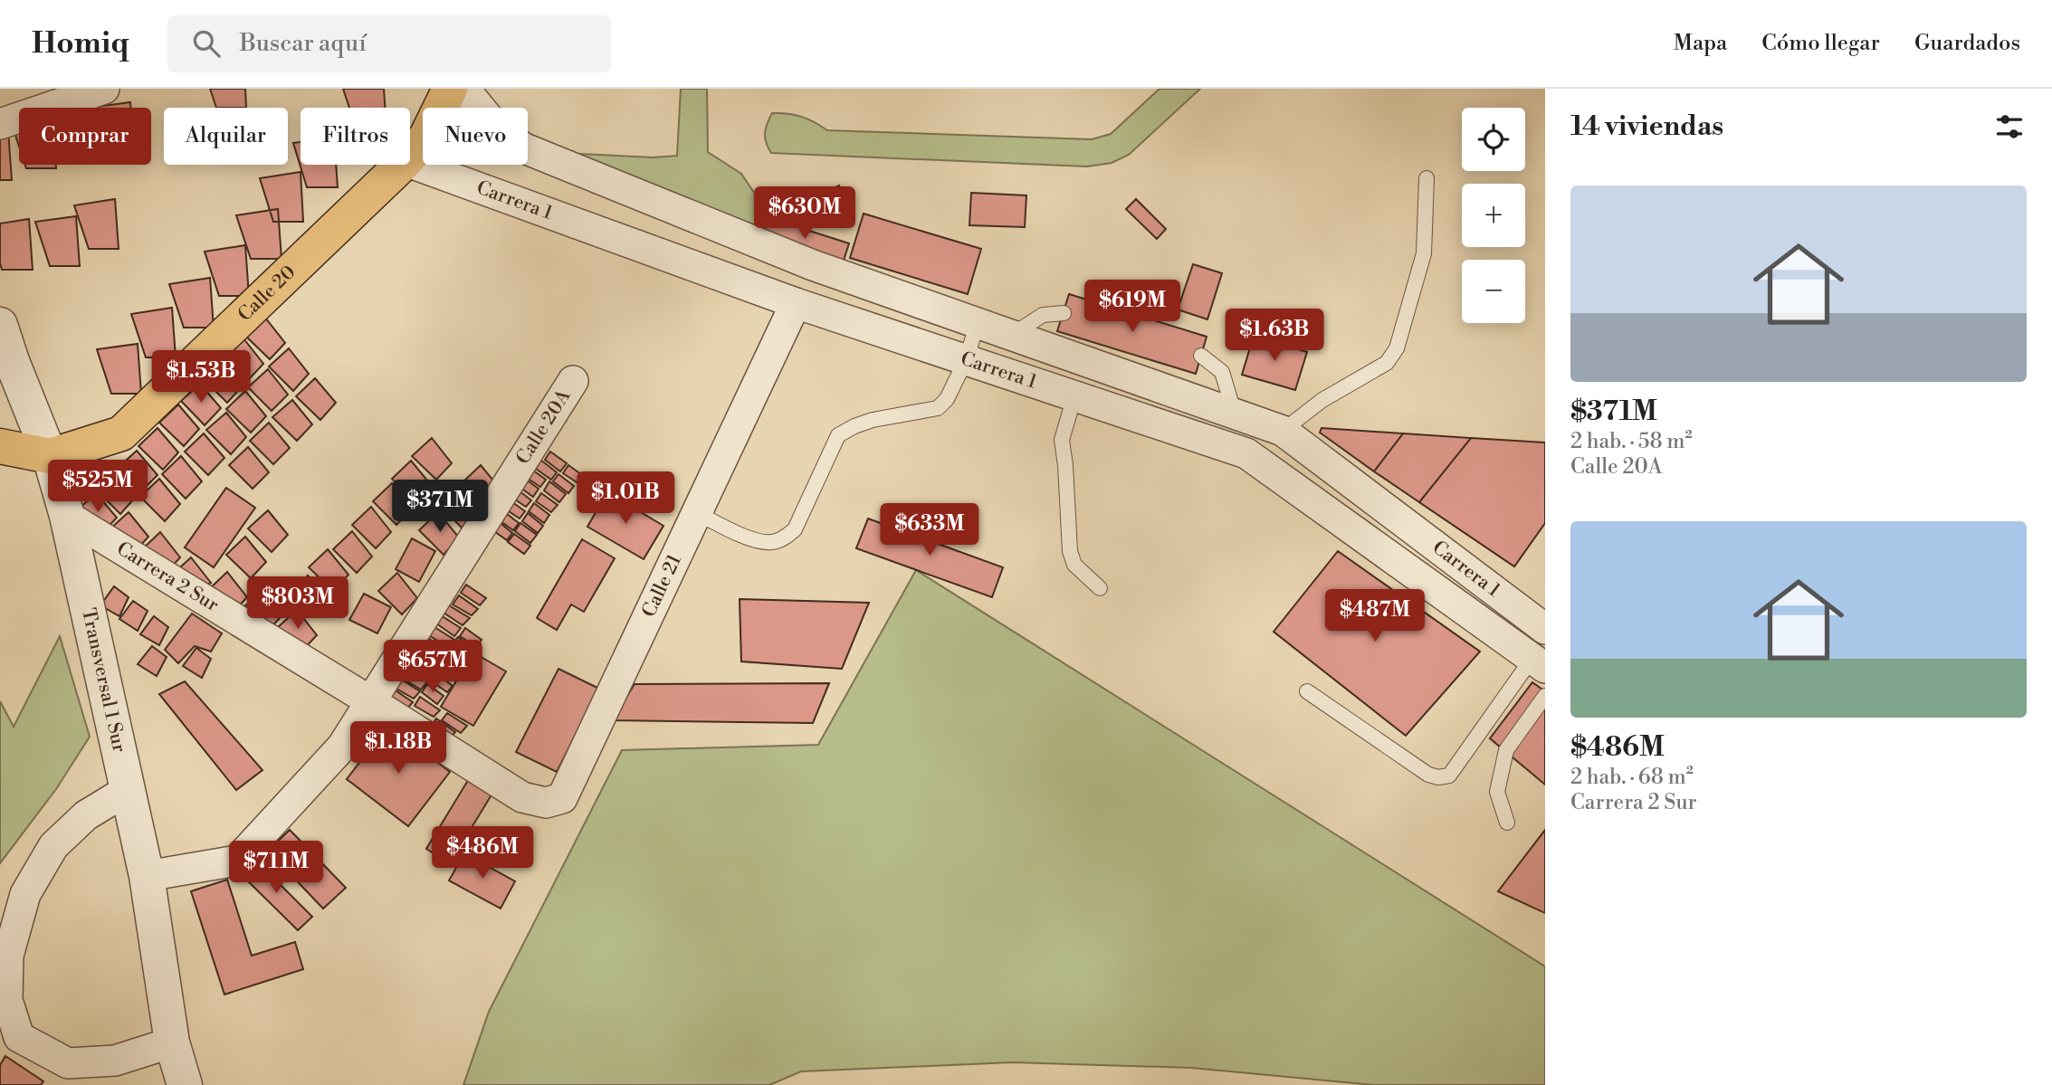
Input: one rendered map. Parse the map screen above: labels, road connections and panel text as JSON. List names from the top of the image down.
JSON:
{
  "streets": {
    "main road": ["Calle 20"],
    "street": [
      "Carrera 1",
      "Calle 20A",
      "Carrera 2 Sur",
      "Calle 21",
      "Transversal 1 Sur"
    ]
  },
  "crossings": [
    ["Carrera 1", "Calle 21"],
    ["Calle 20", "Transversal 1 Sur"],
    ["Calle 20A", "Carrera 2 Sur"],
    ["Calle 20A", "Transversal 1 Sur"],
    ["Carrera 2 Sur", "Calle 21"],
    ["Carrera 2 Sur", "Transversal 1 Sur"]
  ],
  "page": {
    "header": "Homiq",
    "search": "Buscar aquí",
    "nav": ["Mapa", "Cómo llegar", "Guardados"],
    "heading": "14 viviendas",
    "map_buttons": ["+", "−"],
    "chip": [
      "Comprar",
      "Alquilar",
      "Filtros",
      "Nuevo"
    ],
    "list": [
      {
        "name": "$371M",
        "note": "2 hab. · 58 m² · Calle 20A"
      },
      {
        "name": "$486M",
        "note": "2 hab. · 68 m² · Carrera 2 Sur"
      }
    ],
    "price": [
      "$630M",
      "$619M",
      "$1.63B",
      "$1.53B",
      "$525M",
      "$1.01B",
      "$371M",
      "$633M",
      "$803M",
      "$487M",
      "$657M",
      "$1.18B",
      "$486M",
      "$711M"
    ]
  }
}
